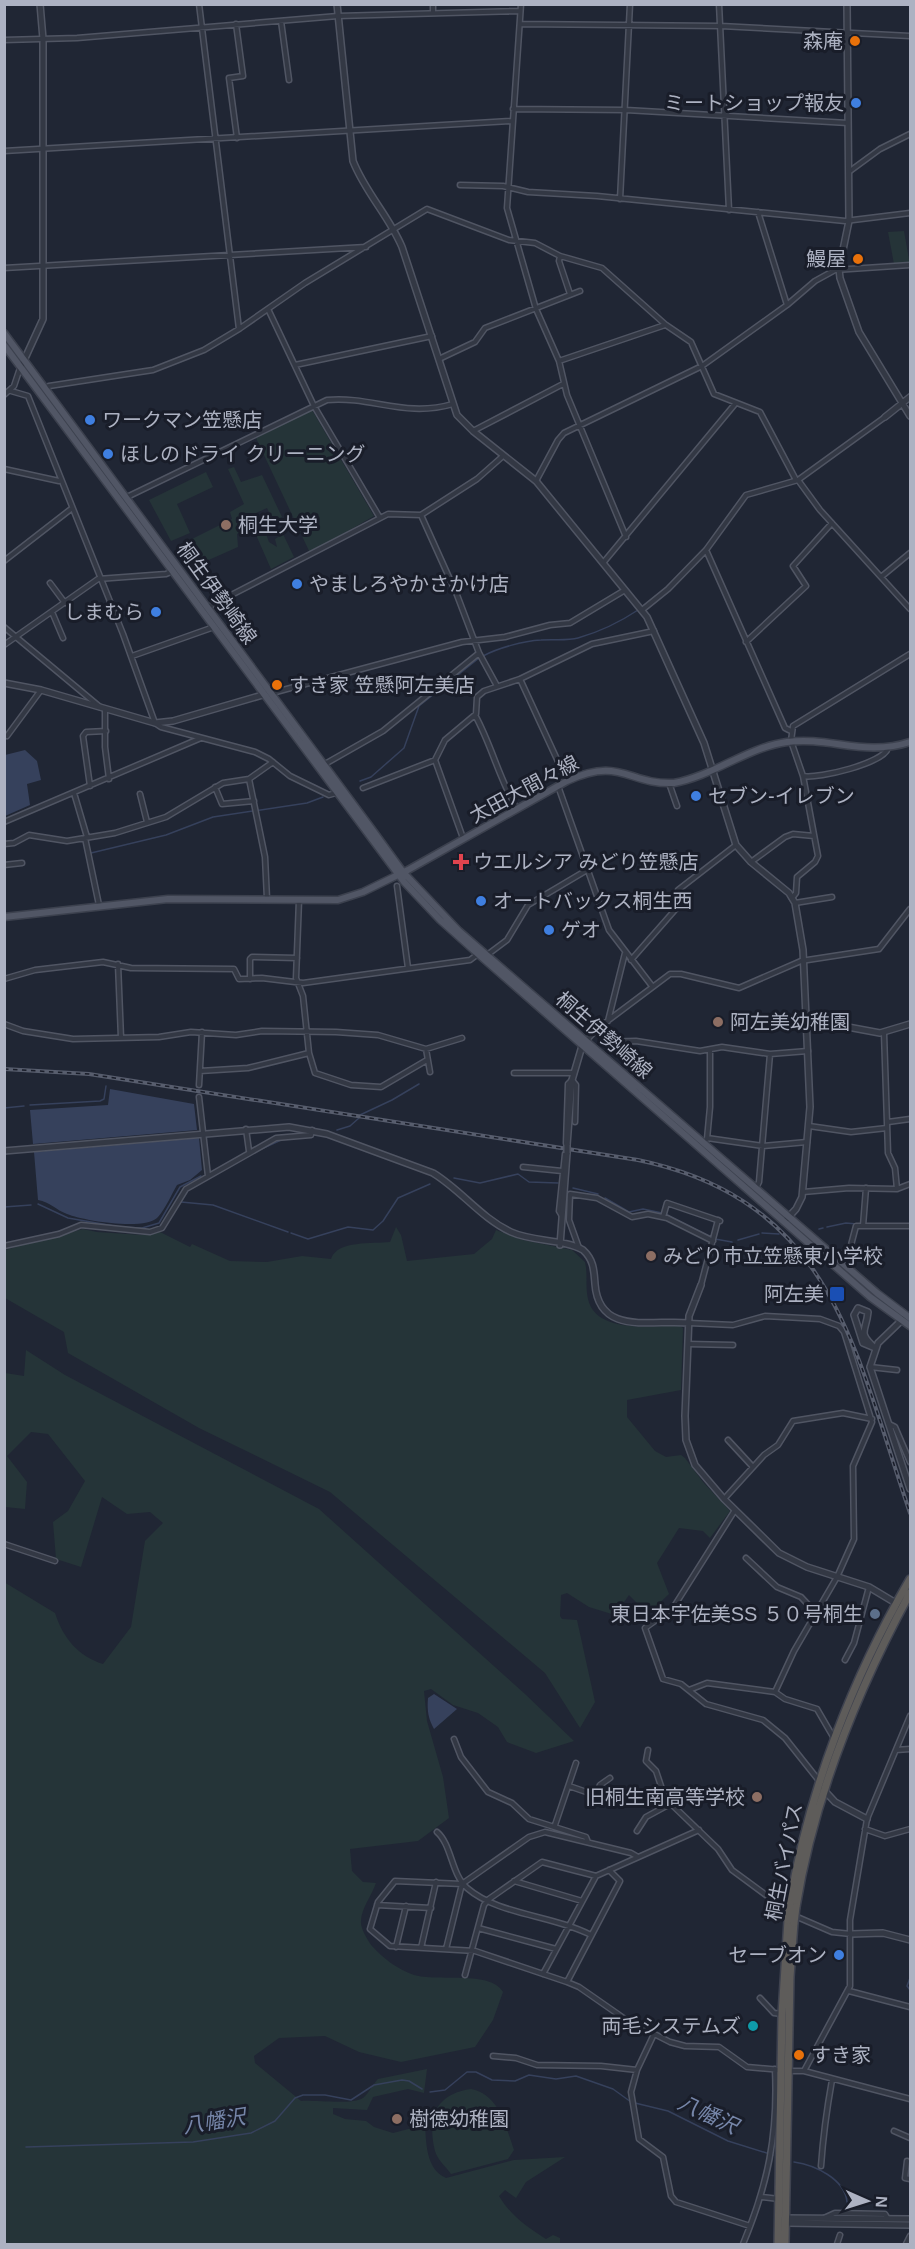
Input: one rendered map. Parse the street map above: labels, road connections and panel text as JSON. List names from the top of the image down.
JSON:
{
  "streets": {
    "highway": ["桐生バイパス"],
    "main road": ["桐生伊勢崎線", "太田大間々線"]
  },
  "crossings": [
    ["桐生伊勢崎線", "太田大間々線"]
  ],
  "water": ["八幡沢"],
  "places": {
    "other": [
      "森庵",
      "ミートショップ報友",
      "鰻屋",
      "ワークマン笠懸店",
      "ほしのドライ クリーニング",
      "桐生大学",
      "やましろやかさかけ店",
      "しまむら",
      "すき家 笠懸阿左美店",
      "セブン-イレブン",
      "オートバックス桐生西",
      "ゲオ",
      "阿左美幼稚園",
      "みどり市立笠懸東小学校",
      "東日本宇佐美SS ５０号桐生",
      "旧桐生南高等学校",
      "セーブオン",
      "両毛システムズ",
      "すき家",
      "樹徳幼稚園"
    ],
    "health": ["ウエルシア みどり笠懸店"],
    "transit": ["阿左美"]
  },
  "north": "right"
}
